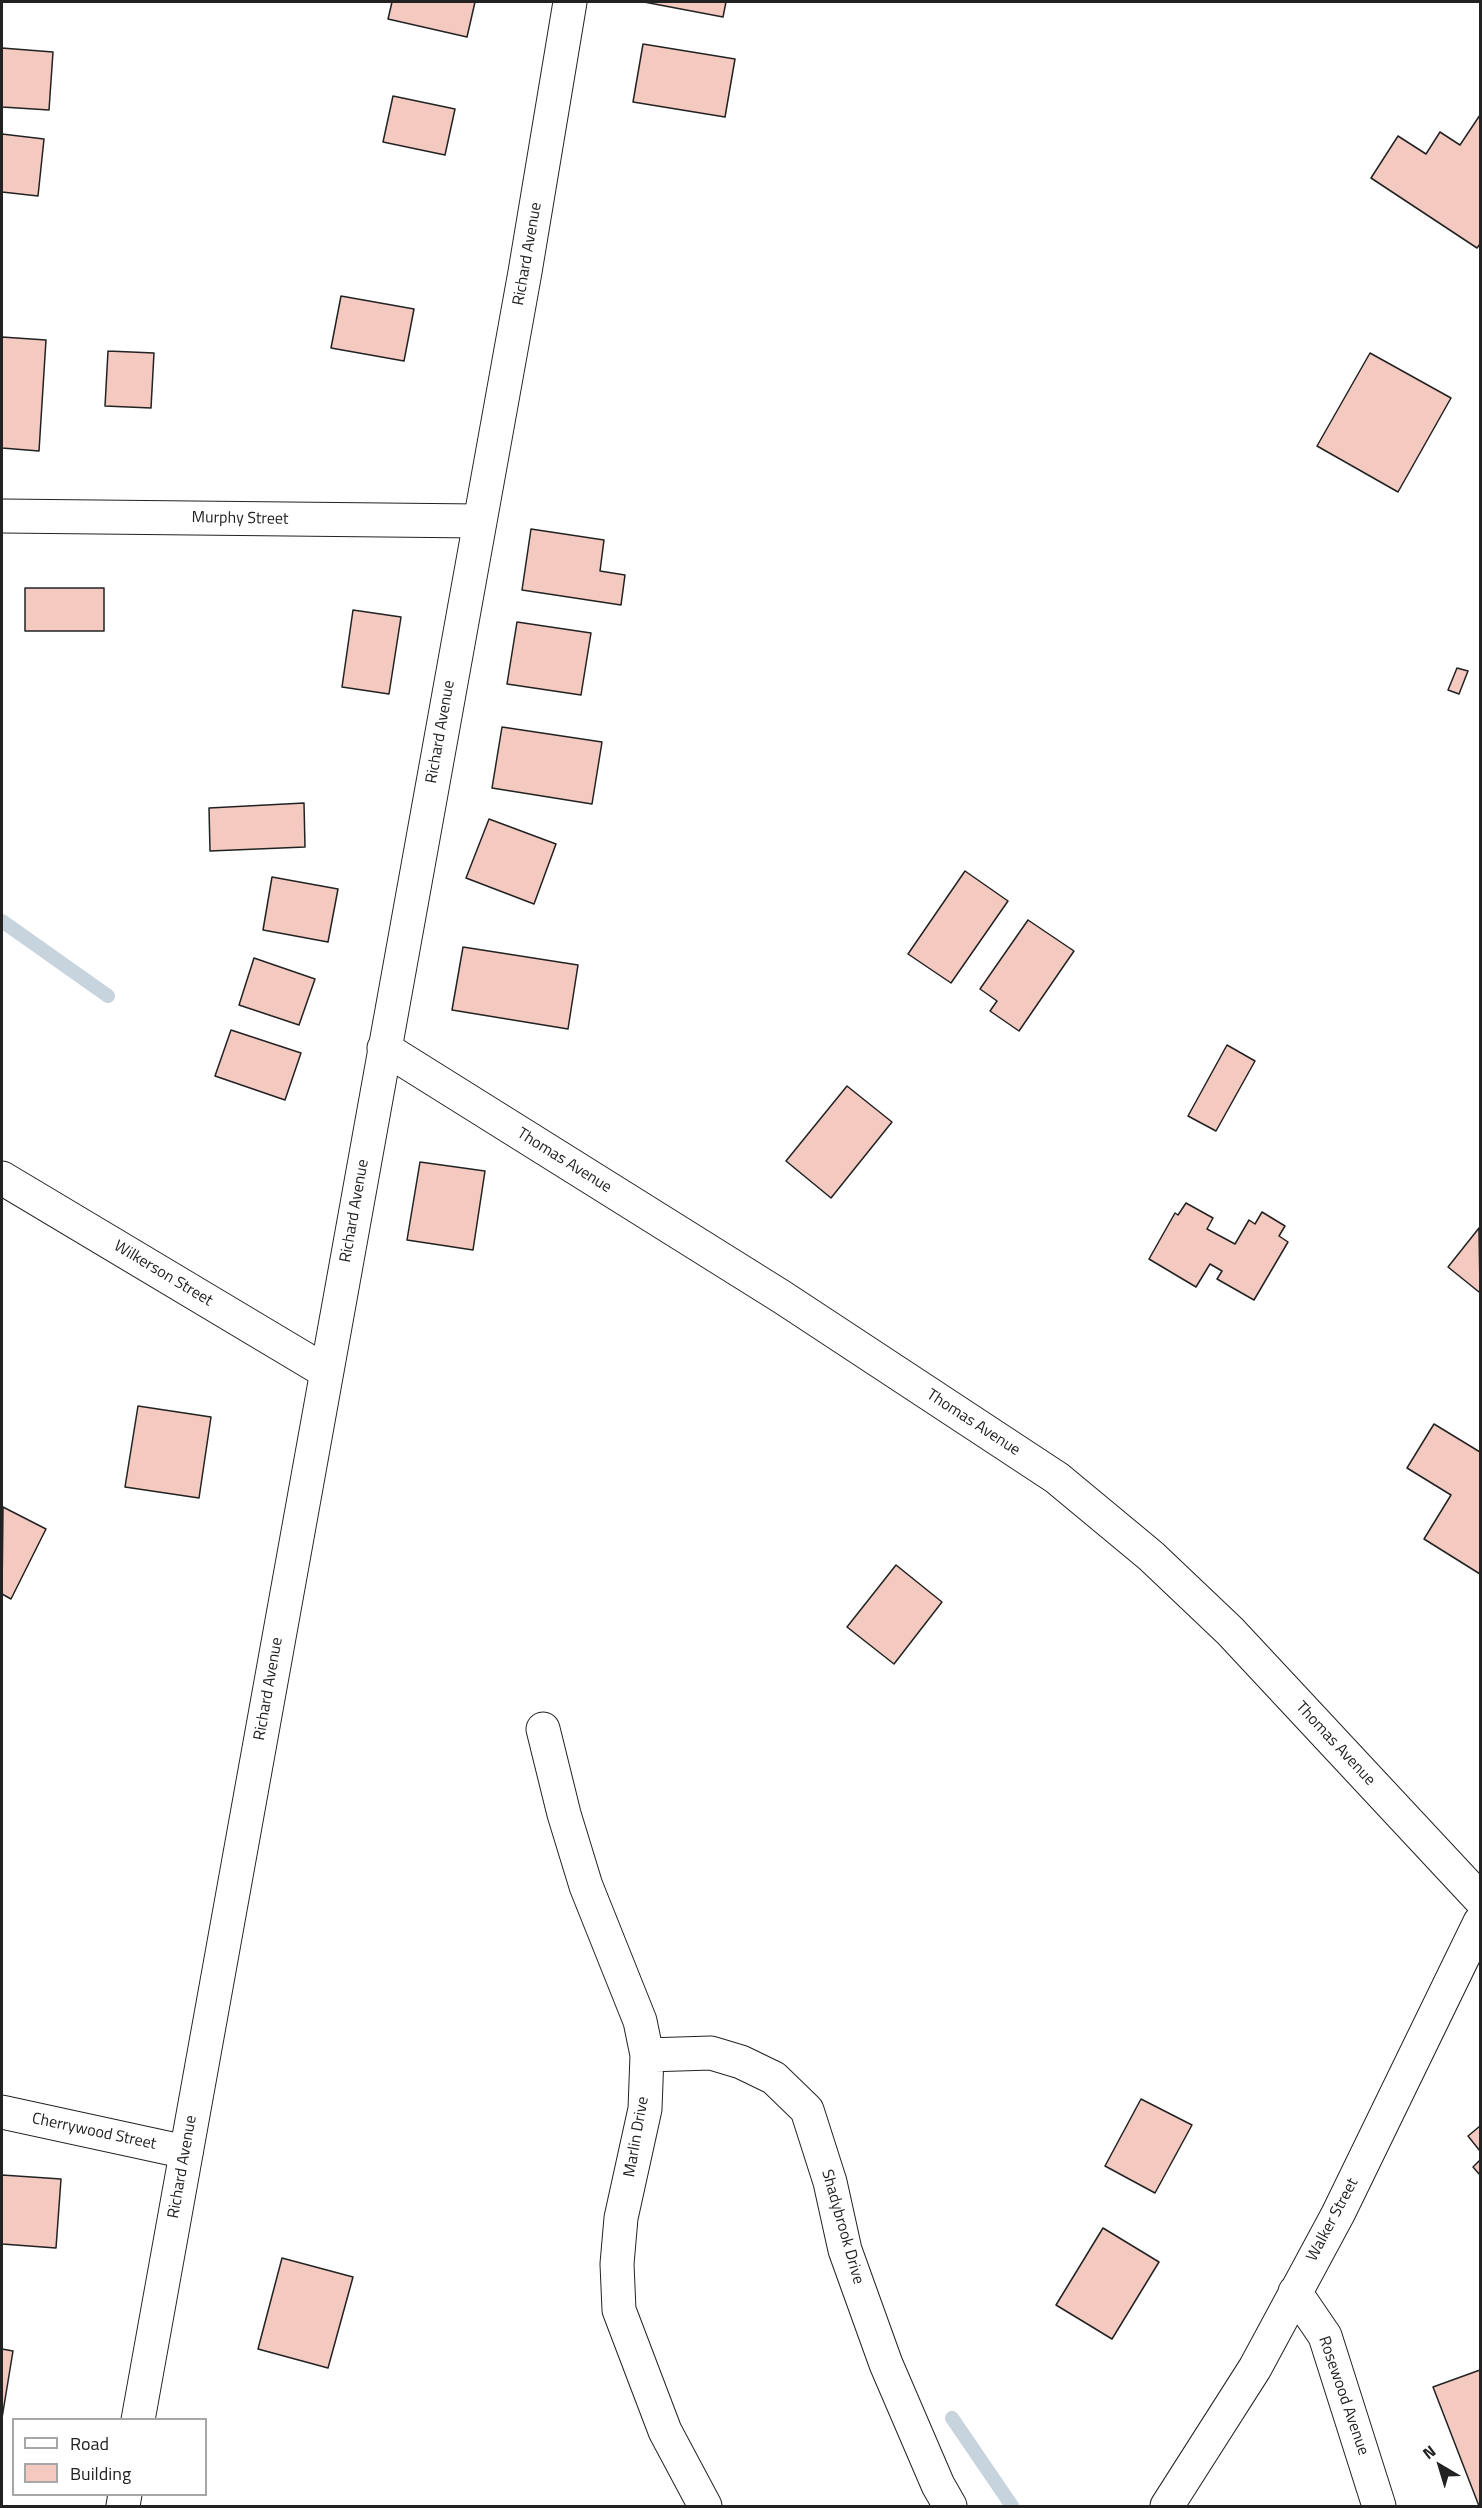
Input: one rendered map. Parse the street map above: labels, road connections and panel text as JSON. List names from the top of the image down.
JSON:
{
  "streets": {
    "street": [
      "Richard Avenue",
      "Murphy Street",
      "Thomas Avenue",
      "Wilkerson Street",
      "Cherrywood Street",
      "Marlin Drive",
      "Walker Street",
      "Shadybrook Drive",
      "Rosewood Avenue"
    ]
  },
  "crossings": [
    ["Richard Avenue", "Murphy Street"],
    ["Richard Avenue", "Thomas Avenue"],
    ["Richard Avenue", "Wilkerson Street"],
    ["Richard Avenue", "Cherrywood Street"],
    ["Marlin Drive", "Shadybrook Drive"],
    ["Walker Street", "Rosewood Avenue"]
  ],
  "legend": ["Road", "Building"],
  "north": "top left"
}
